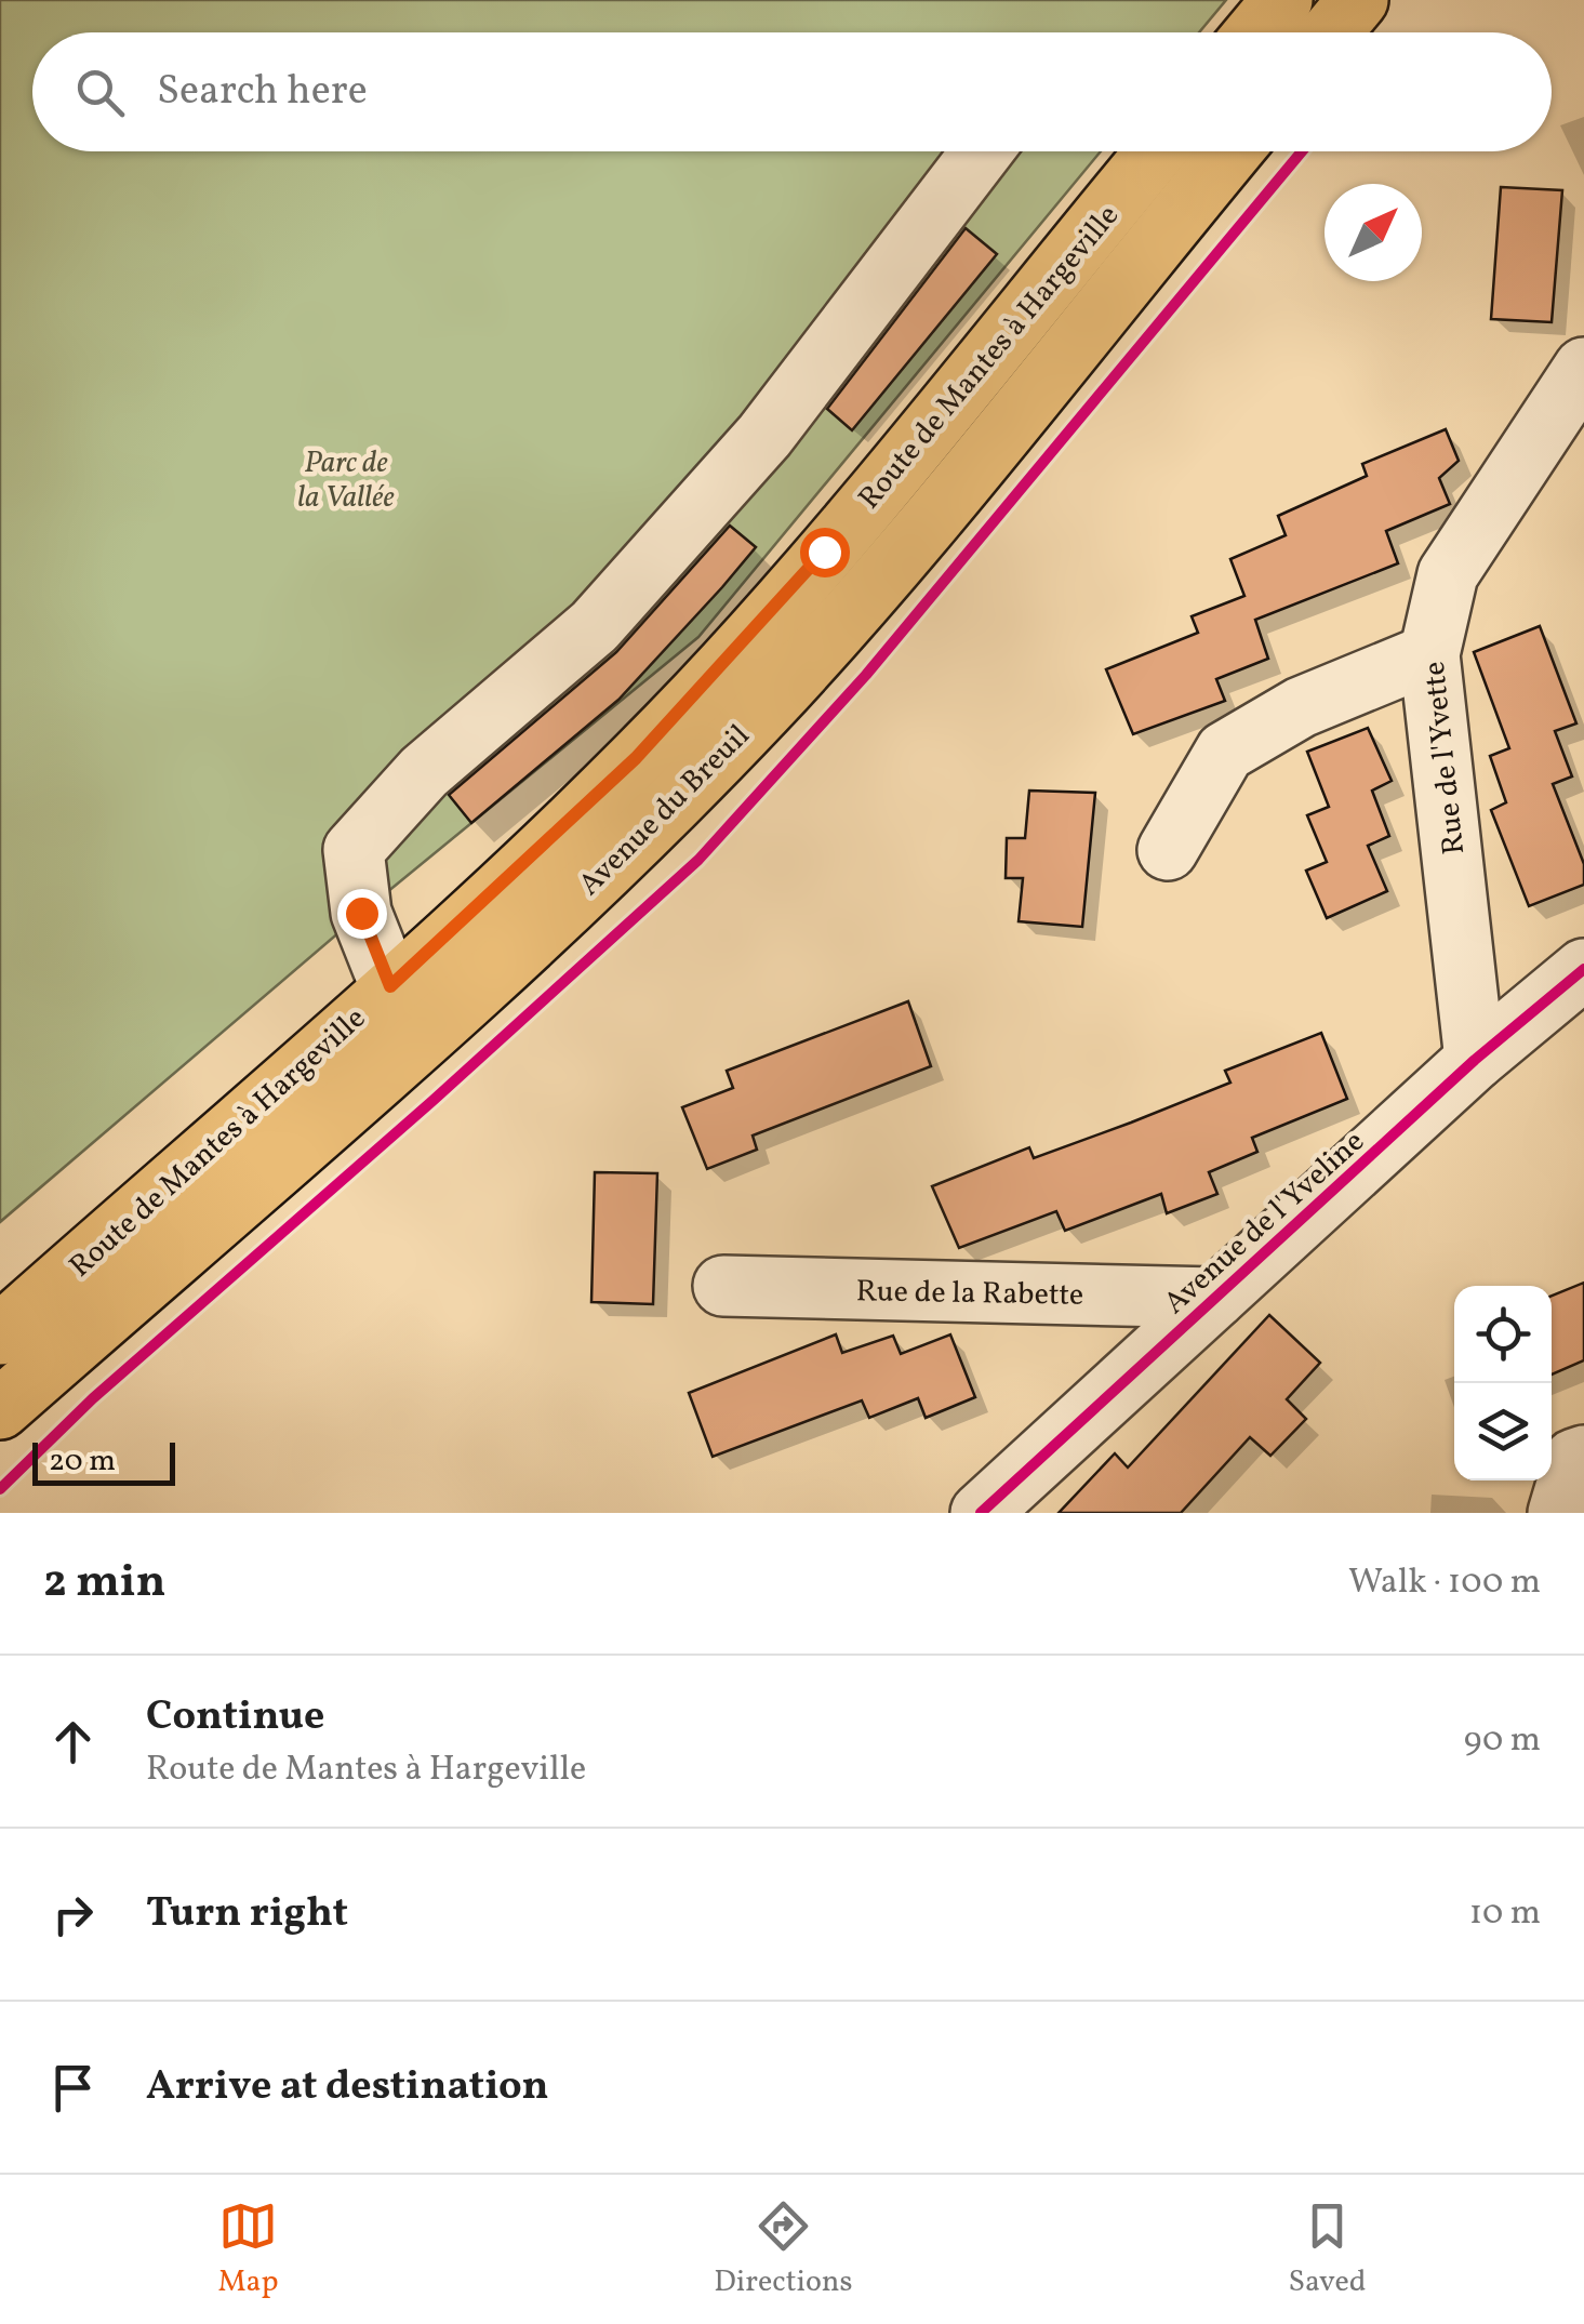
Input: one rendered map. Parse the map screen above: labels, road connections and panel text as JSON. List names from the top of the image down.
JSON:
{
  "streets": {
    "main road": ["Route de Mantes à Hargeville", "Avenue du Breuil"],
    "street": ["Rue de l'Yvette", "Avenue de l'Yveline", "Rue de la Rabette"]
  },
  "crossings": [
    ["Rue de l'Yvette", "Avenue de l'Yveline"],
    ["Avenue de l'Yveline", "Rue de la Rabette"]
  ],
  "parks": ["Parc de la Vallée"],
  "scale_bar": "20 m",
  "north": "top right",
  "page": {
    "search": "Search here",
    "scale": "20 m",
    "heading": ["2 min", "Walk · 100 m"],
    "list": [
      ["Continue", "Route de Mantes à Hargeville", "90 m"],
      ["Turn right", "10 m"],
      "Arrive at destination"
    ],
    "nav": ["Map", "Directions", "Saved"]
  }
}
